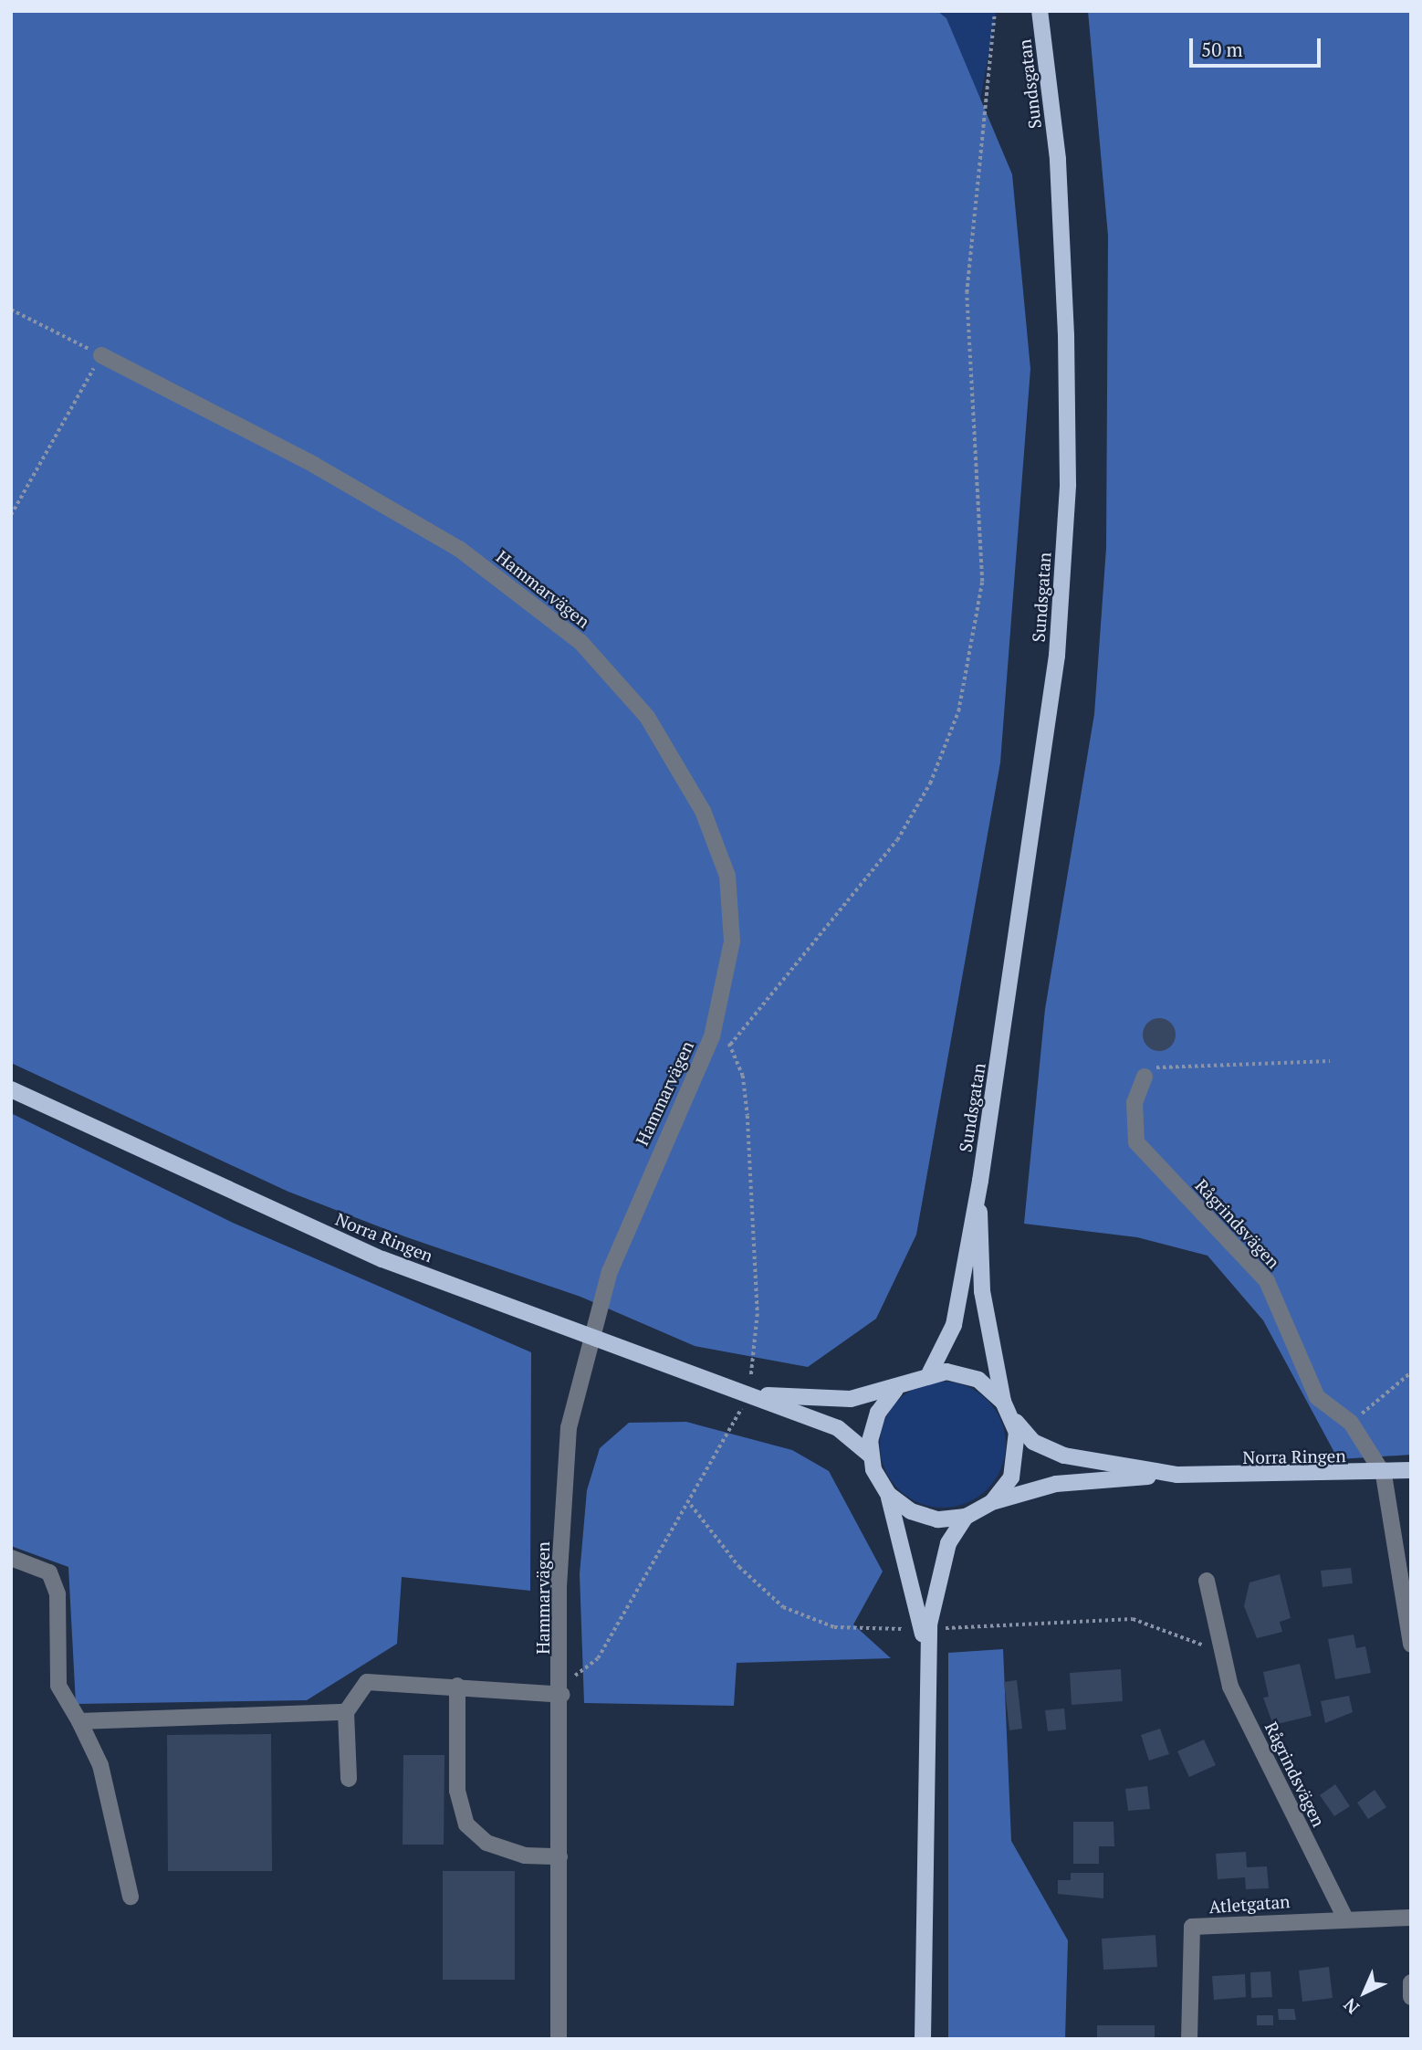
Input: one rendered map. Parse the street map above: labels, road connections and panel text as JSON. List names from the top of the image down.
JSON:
{
  "streets": {
    "main road": ["Sundsgatan", "Norra Ringen"],
    "street": ["Hammarvägen", "Rågrindsvägen", "Atletgatan"]
  },
  "crossings": [
    ["Sundsgatan", "Norra Ringen"],
    ["Hammarvägen", "Norra Ringen"],
    ["Rågrindsvägen", "Norra Ringen"],
    ["Rågrindsvägen", "Atletgatan"]
  ],
  "scale_bar": "50 m",
  "north": "bottom left"
}
